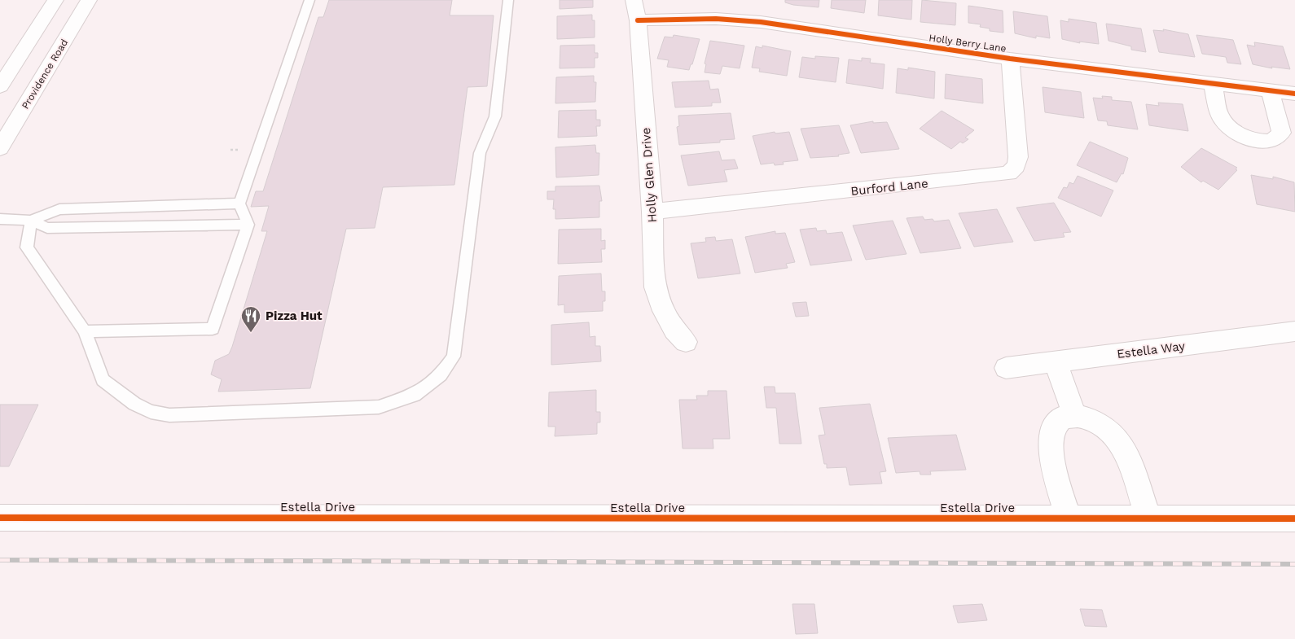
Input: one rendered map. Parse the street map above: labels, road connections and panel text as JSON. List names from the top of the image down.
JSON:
{
  "streets": {
    "street": [
      "Holly Berry Lane",
      "Providence Road",
      "Holly Glen Drive",
      "Burford Lane",
      "Estella Way",
      "Estella Drive"
    ]
  },
  "crossings": [
    ["Holly Berry Lane", "Holly Glen Drive"],
    ["Holly Berry Lane", "Burford Lane"],
    ["Holly Glen Drive", "Burford Lane"]
  ],
  "places": {
    "restaurant": ["Pizza Hut"]
  }
}
